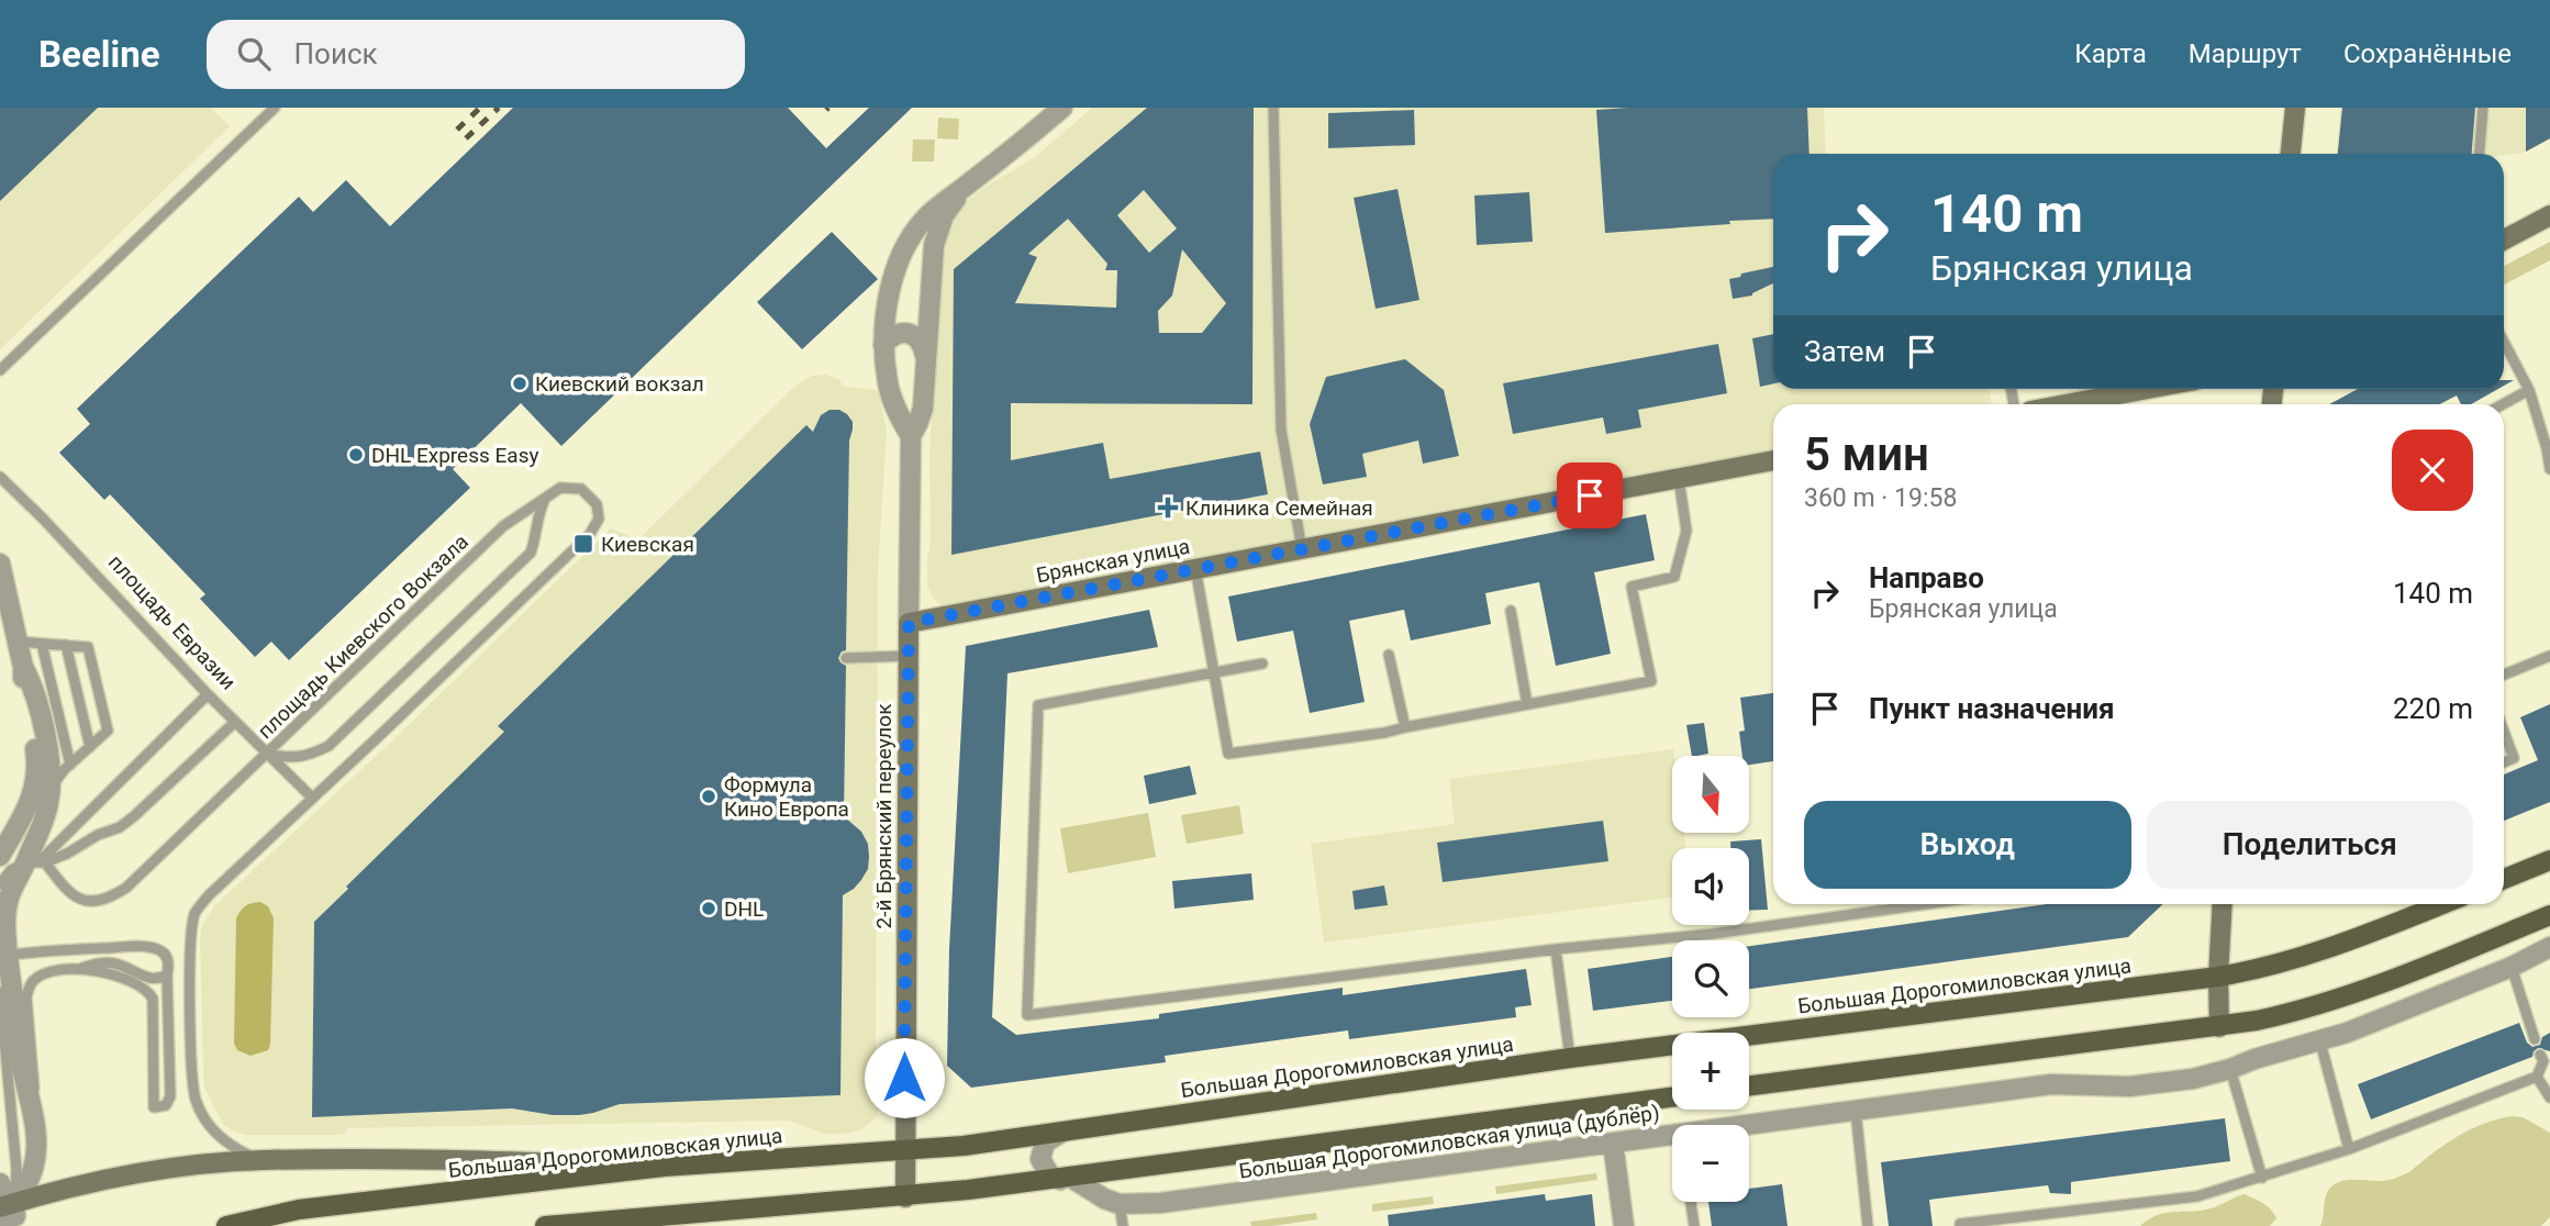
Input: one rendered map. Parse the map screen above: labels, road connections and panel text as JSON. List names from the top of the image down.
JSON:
{
  "streets": {
    "main road": ["Большая Дорогомиловская улица"],
    "street": ["Брянская улица", "2-й Брянский переулок", "Большая Дорогомиловская улица (дублёр)"],
    "lane": ["площадь Евразии", "площадь Киевского Вокзала"]
  },
  "crossings": [
    ["Брянская улица", "2-й Брянский переулок"],
    ["площадь Евразии", "площадь Киевского Вокзала"],
    ["2-й Брянский переулок", "Большая Дорогомиловская улица"]
  ],
  "places": {
    "other": [
      "Киевский вокзал",
      "DHL Express Easy",
      "Формула Кино Европа",
      "DHL"
    ],
    "health": ["Клиника Семейная"],
    "transit": ["Киевская"]
  },
  "north": "bottom",
  "page": {
    "header": "Beeline",
    "search": "Поиск",
    "nav": ["Карта", "Маршрут", "Сохранённые"],
    "turn": ["140 m", "Брянская улица"],
    "then": "Затем",
    "heading": ["5 мин", "360 m · 19:58"],
    "list": [
      {
        "name": "Направо",
        "note": "Брянская улица",
        "value": "140 m"
      },
      {
        "name": "Пункт назначения",
        "value": "220 m"
      }
    ],
    "map_buttons": ["+", "−"],
    "buttons": ["Выход", "Поделиться"]
  }
}
